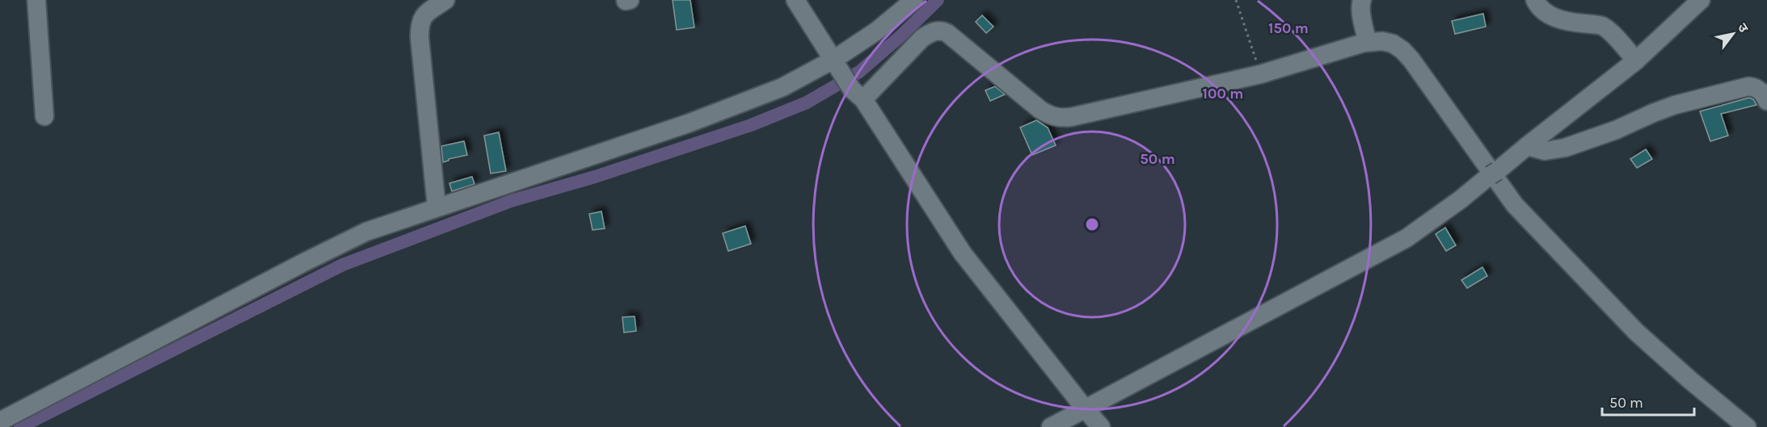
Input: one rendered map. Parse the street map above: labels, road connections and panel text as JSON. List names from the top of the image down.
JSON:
{
  "scale_bar": "50 m",
  "north": "top right",
  "rings": ["150 m", "100 m", "50 m"]
}
